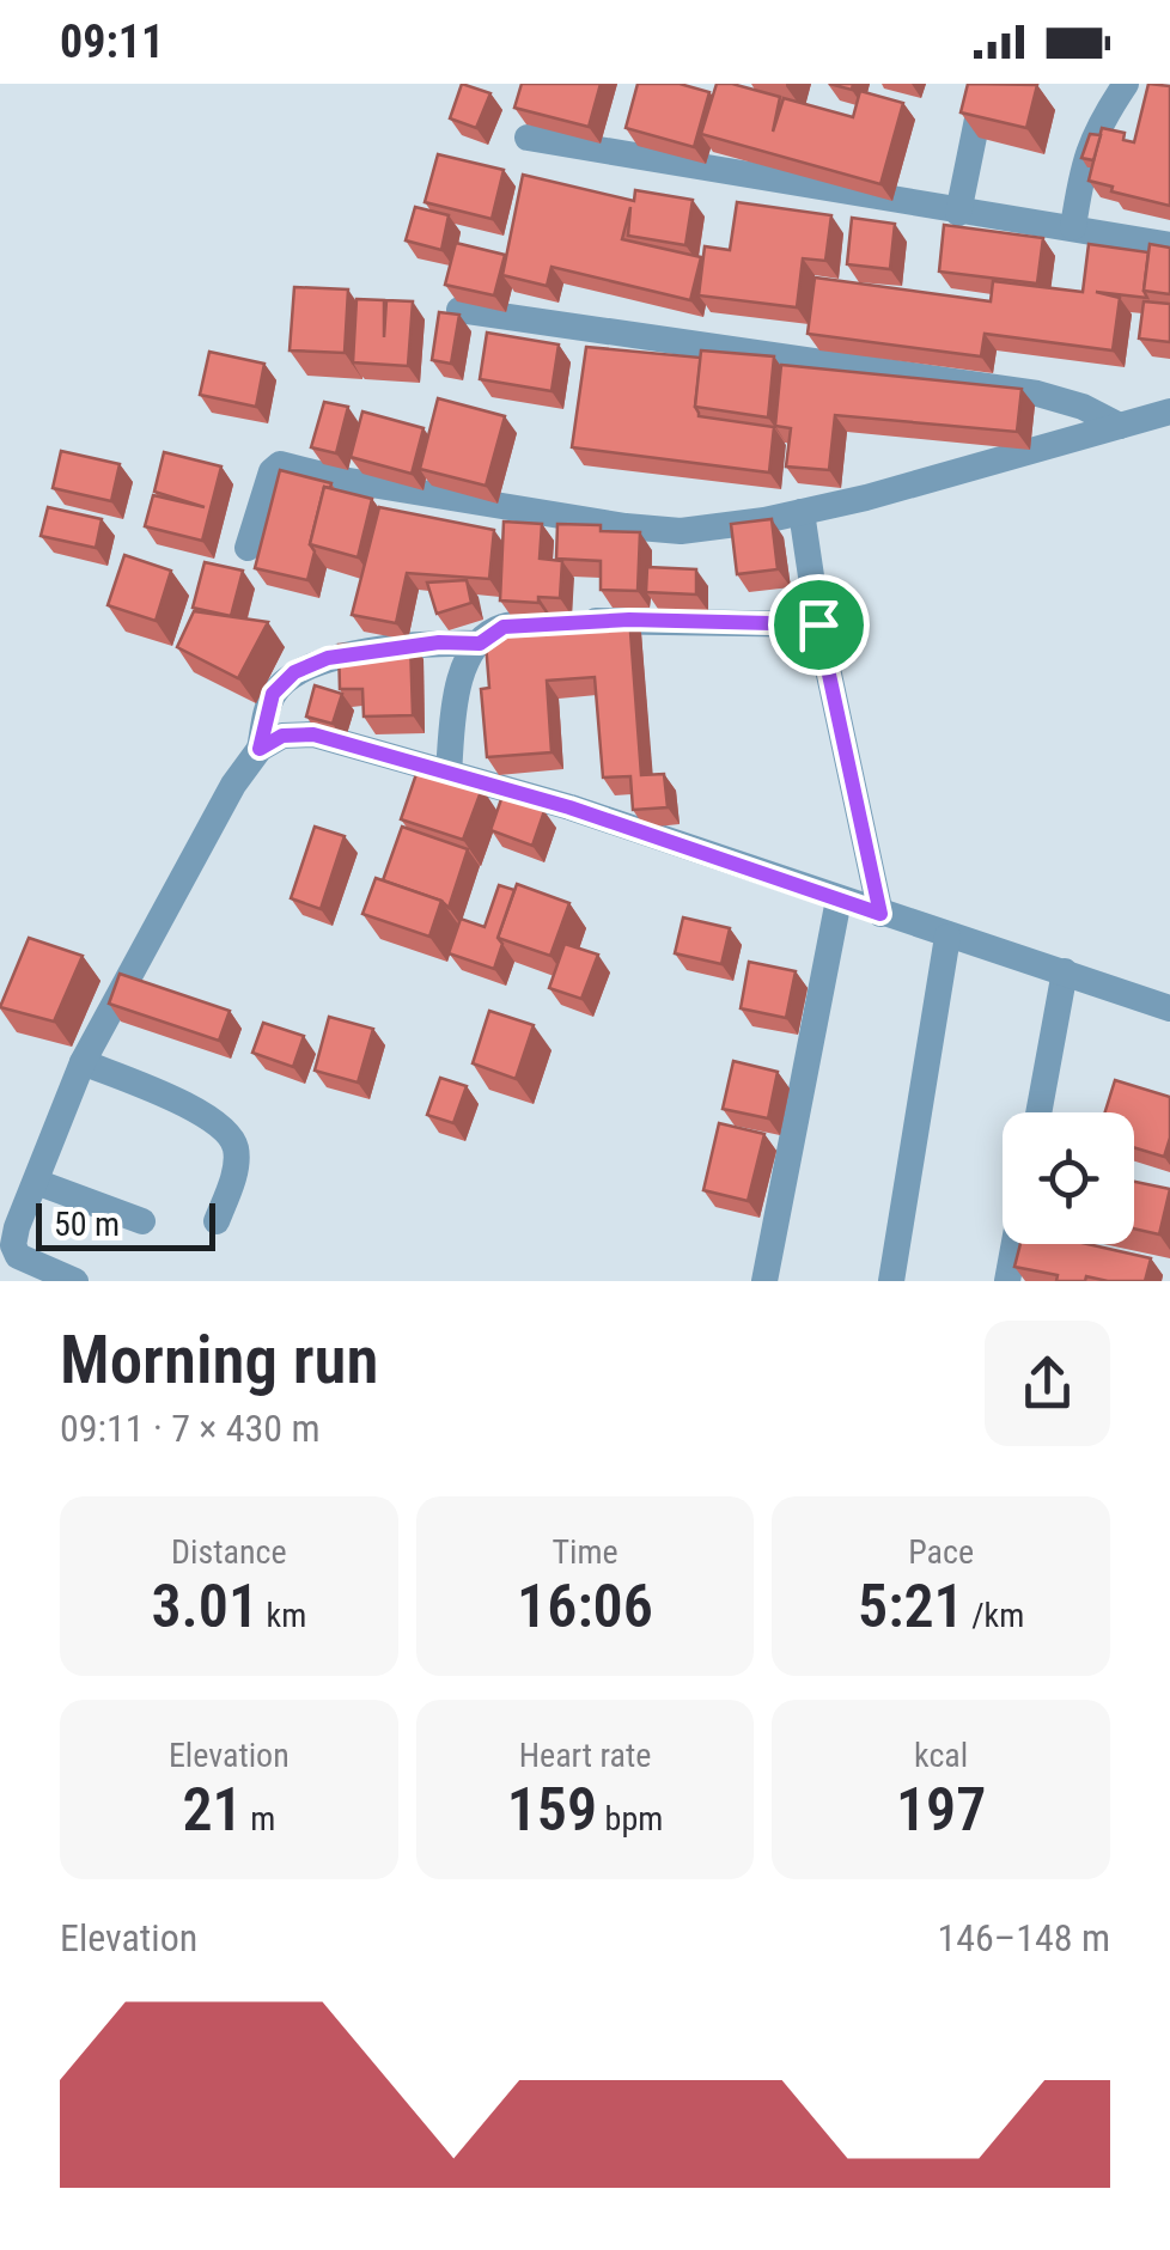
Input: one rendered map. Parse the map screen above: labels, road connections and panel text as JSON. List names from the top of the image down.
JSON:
{
  "scale_bar": "50 m",
  "page": {
    "status": "09:11",
    "scale": "50 m",
    "heading": ["Morning run", "09:11 · 7 × 430 m"],
    "stats": [
      ["Distance", "3.01 km"],
      ["Time", "16:06"],
      ["Pace", "5:21 /km"],
      ["Elevation", "21 m"],
      ["Heart rate", "159 bpm"],
      ["kcal", "197"]
    ],
    "chart": ["Elevation", "146–148 m"]
  }
}
